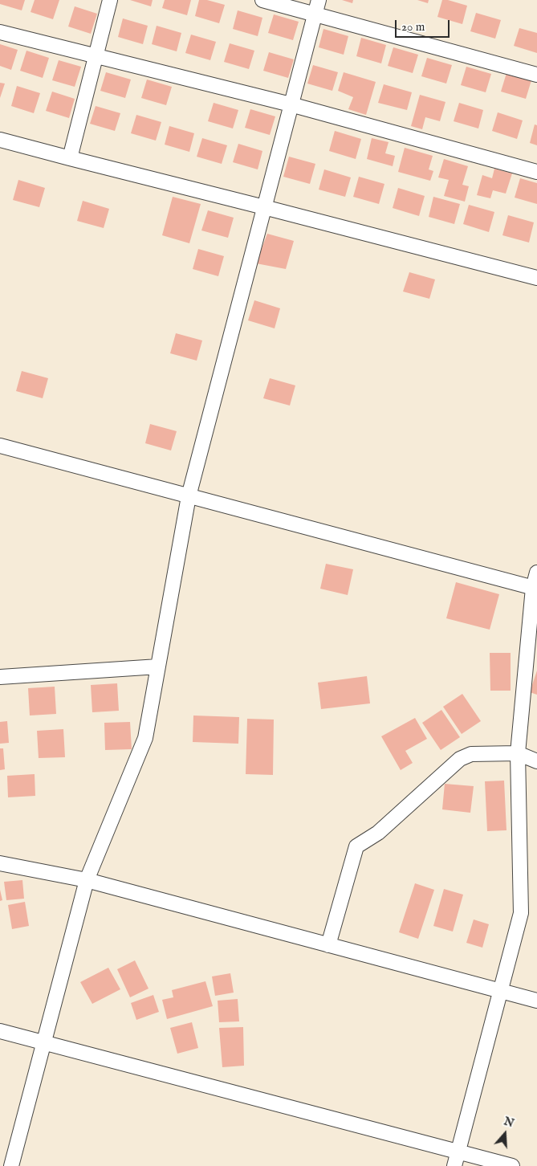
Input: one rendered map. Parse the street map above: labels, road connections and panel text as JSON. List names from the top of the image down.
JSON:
{
  "scale_bar": "20 m",
  "north": "top"
}
